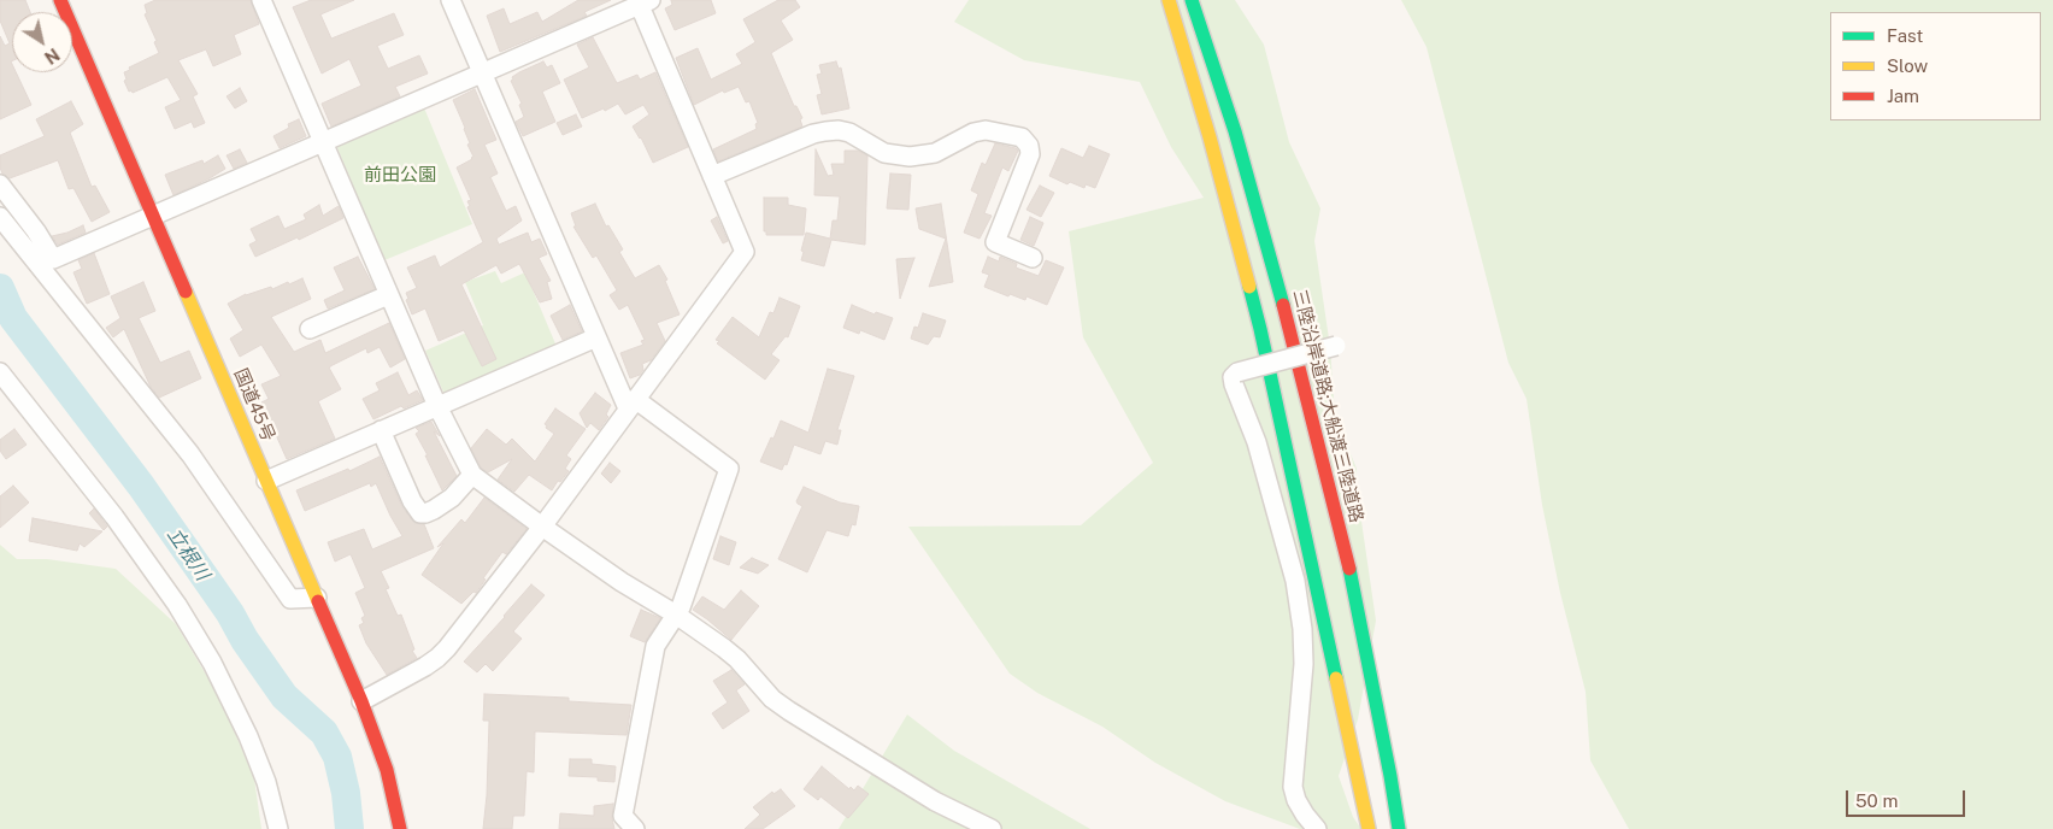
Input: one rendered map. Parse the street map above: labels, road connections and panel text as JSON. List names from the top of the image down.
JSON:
{
  "streets": {
    "highway": ["国道45号", "三陸沿岸道路;大船渡三陸道路"]
  },
  "water": ["立根川"],
  "parks": ["前田公園"],
  "legend": ["Fast", "Slow", "Jam"],
  "scale_bar": "50 m",
  "north": "bottom right"
}
